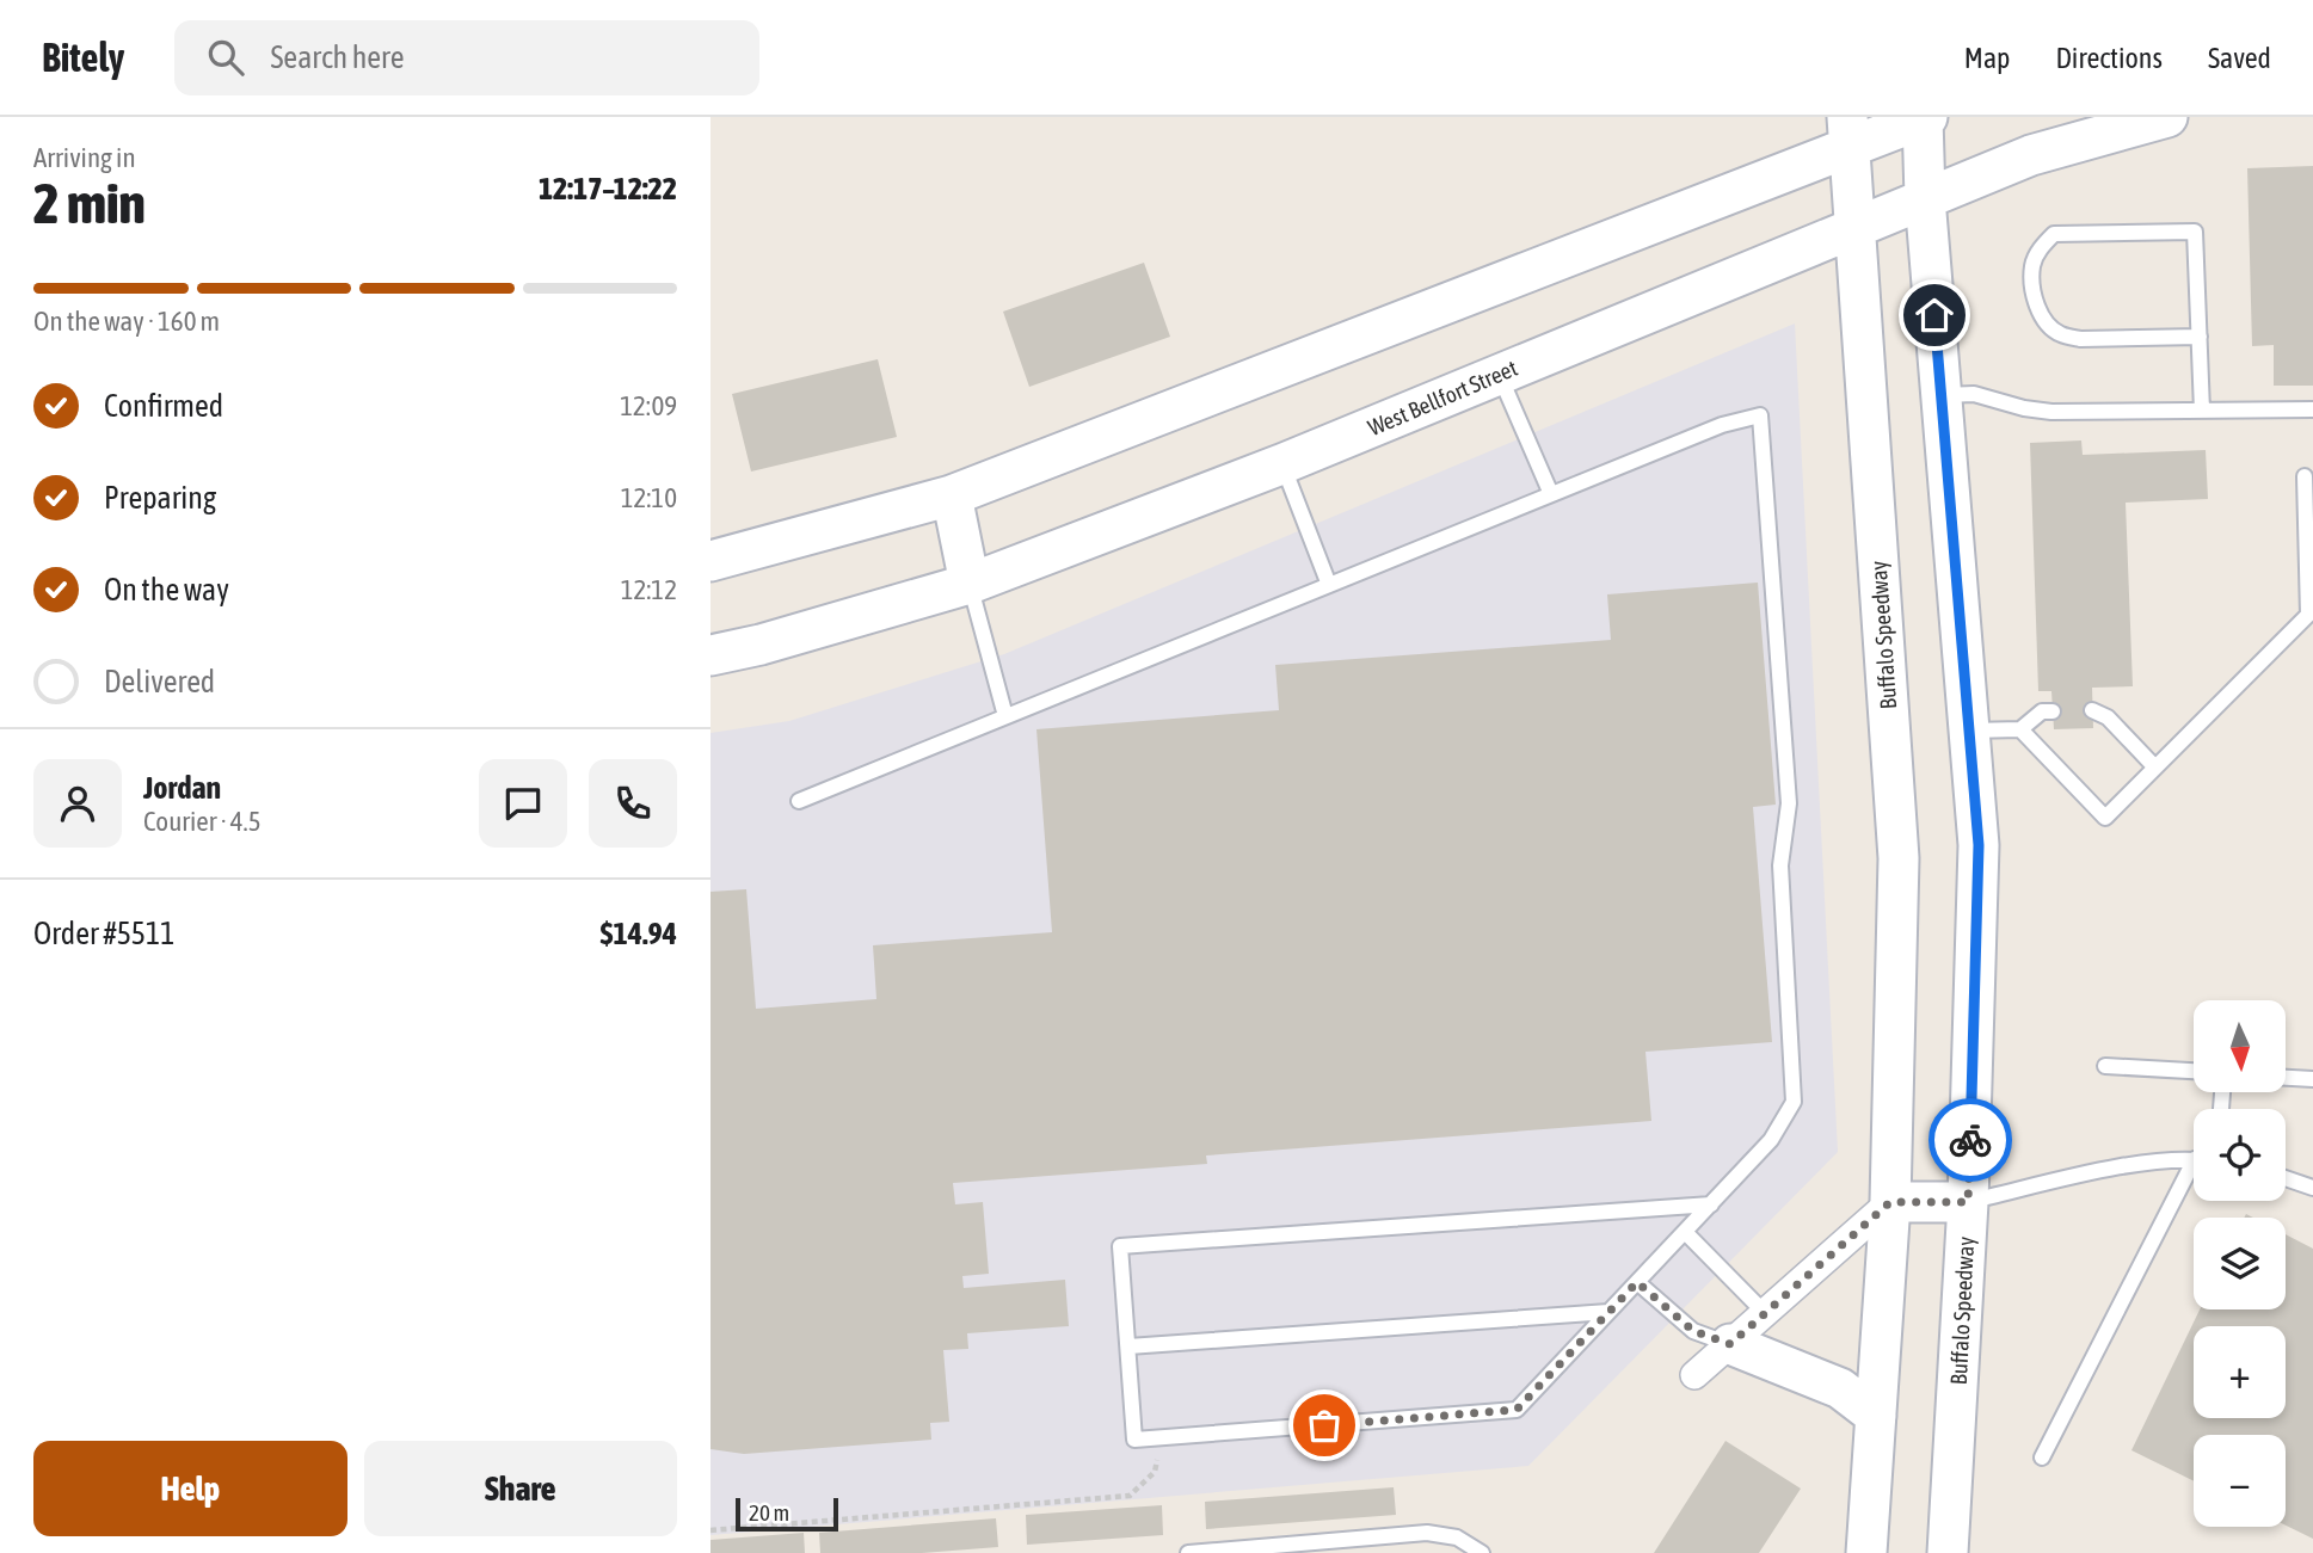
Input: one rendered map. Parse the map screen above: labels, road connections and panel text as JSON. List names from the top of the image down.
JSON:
{
  "streets": {
    "main road": ["West Bellfort Street", "Buffalo Speedway"]
  },
  "crossings": [
    ["West Bellfort Street", "Buffalo Speedway"]
  ],
  "scale_bar": "20 m",
  "north": "bottom",
  "page": {
    "header": "Bitely",
    "search": "Search here",
    "nav": ["Map", "Directions", "Saved"],
    "heading": ["2 min", "Arriving in", "12:17–12:22"],
    "panel": [
      "Jordan",
      "Courier · 4.5",
      "Order #5511",
      "$14.94"
    ],
    "bar": "On the way · 160 m",
    "list": [
      ["Confirmed", "12:09"],
      ["Preparing", "12:10"],
      ["On the way", "12:12"],
      "Delivered"
    ],
    "map_buttons": ["+", "−"],
    "buttons": ["Help", "Share"],
    "scale": "20 m"
  }
}
